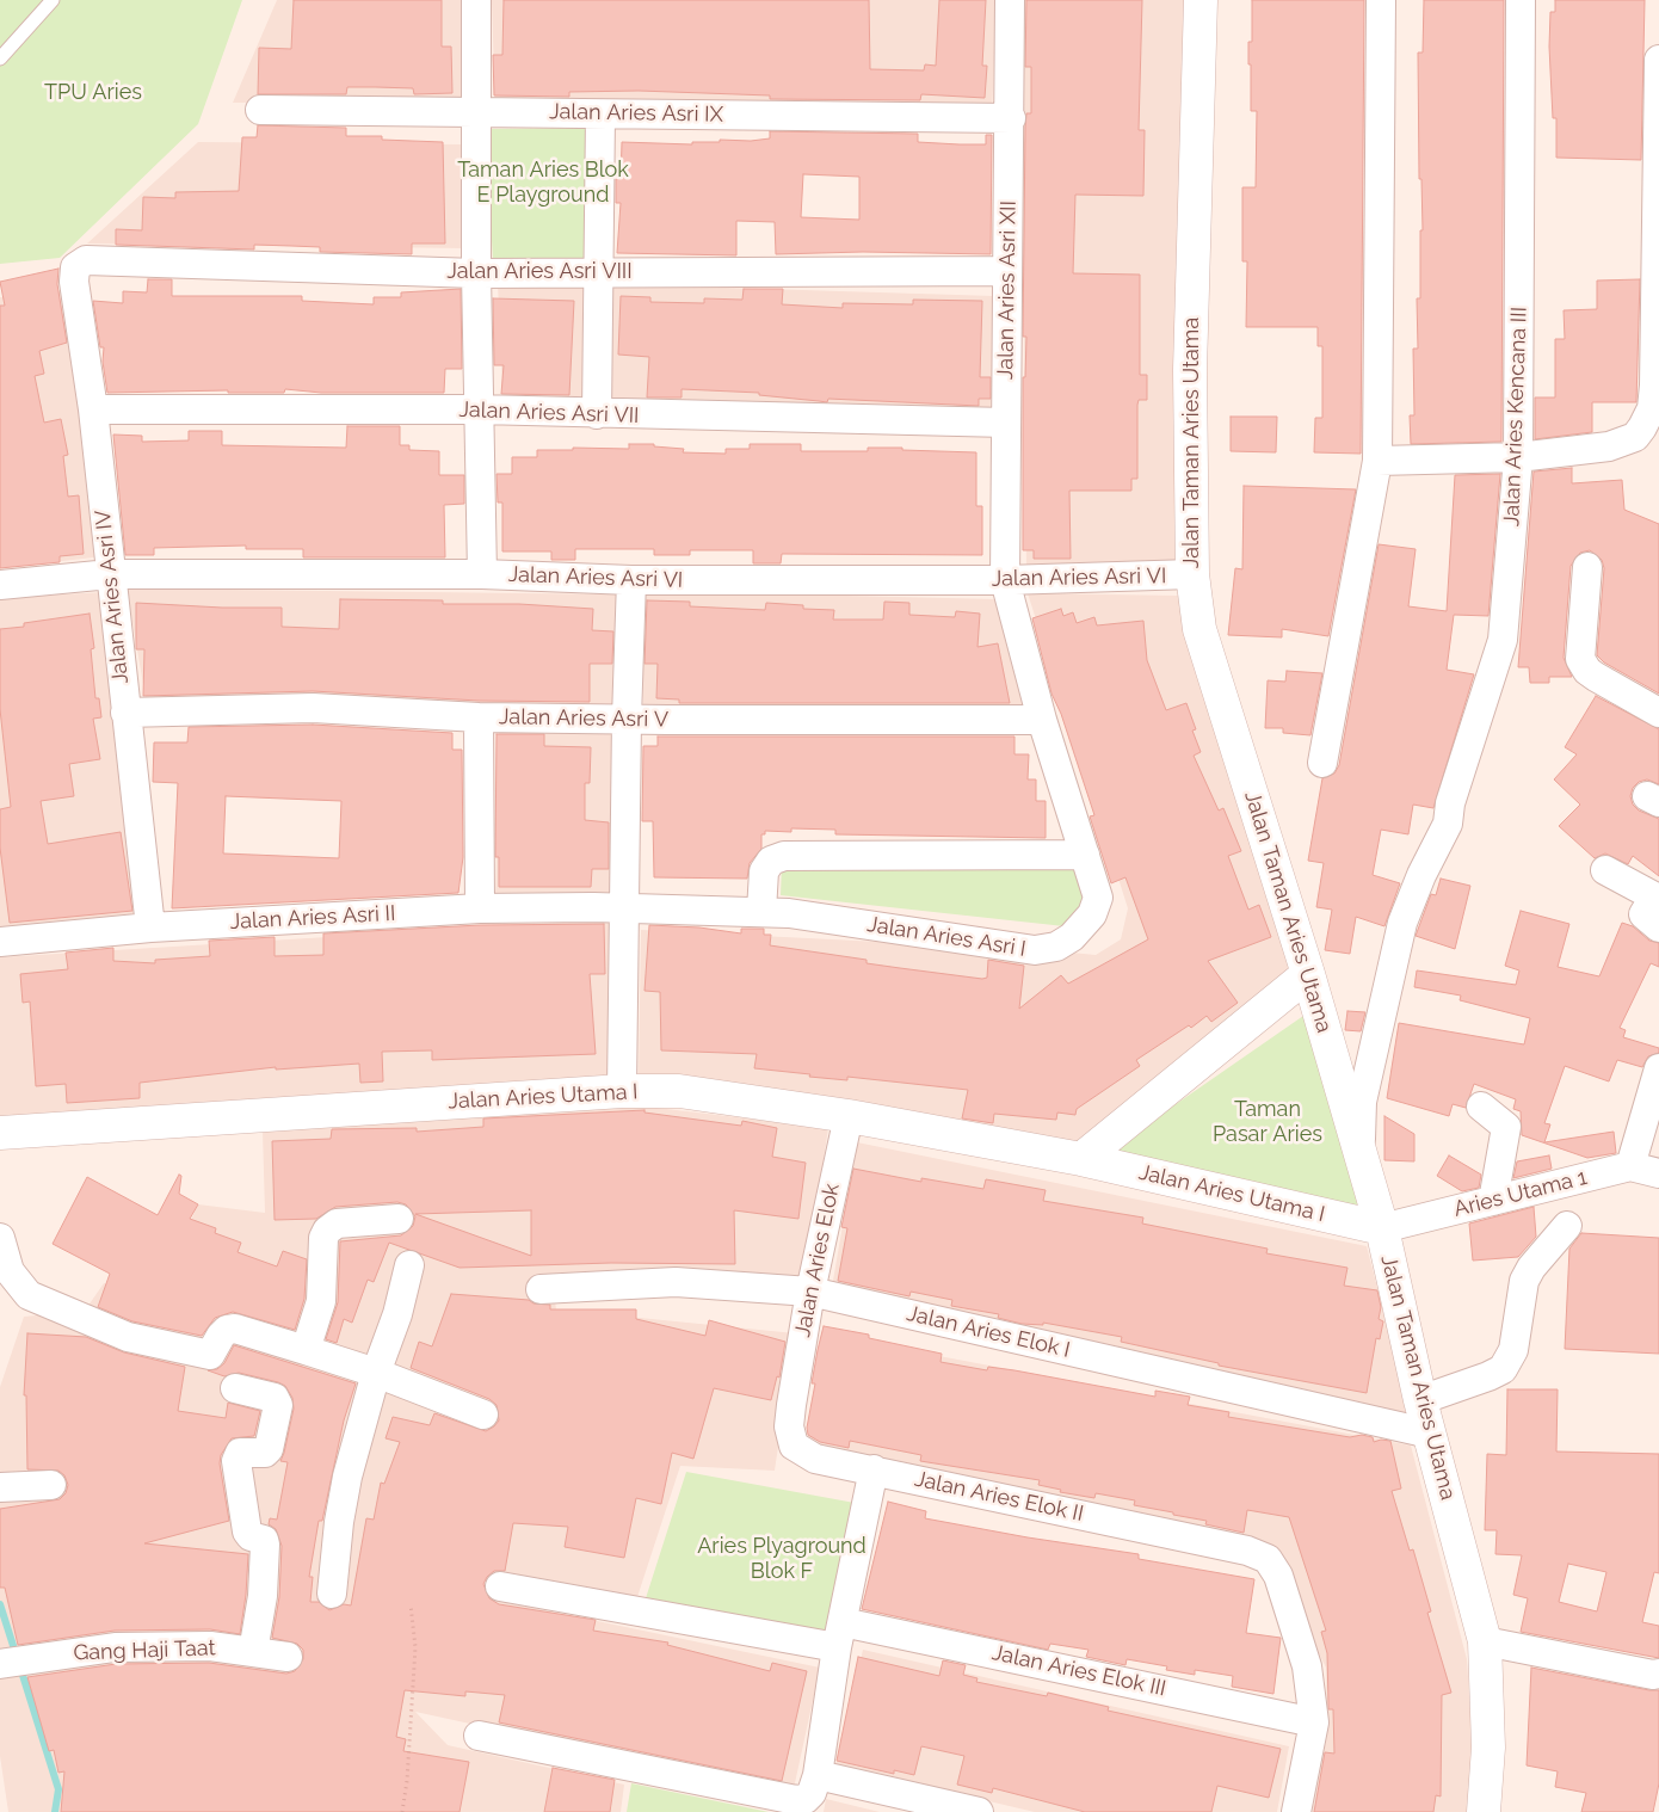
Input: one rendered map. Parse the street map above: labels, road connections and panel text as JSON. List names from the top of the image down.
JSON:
{
  "streets": {
    "street": [
      "Jalan Aries Asri IX",
      "Jalan Aries Asri VIII",
      "Jalan Aries Asri XII",
      "Jalan Aries Asri VII",
      "Jalan Aries Kencana III",
      "Jalan Taman Aries Utama",
      "Jalan Aries Asri VI",
      "Jalan Aries Asri IV",
      "Jalan Aries Asri V",
      "Jalan Aries Asri II",
      "Jalan Aries Asri I",
      "Jalan Aries Utama I",
      "Aries Utama 1",
      "Jalan Aries Elok",
      "Jalan Aries Elok I",
      "Jalan Aries Elok II",
      "Gang Haji Taat",
      "Jalan Aries Elok III"
    ]
  },
  "crossings": [
    ["Jalan Aries Asri IX", "Jalan Aries Asri XII"],
    ["Jalan Aries Asri VIII", "Jalan Aries Asri XII"],
    ["Jalan Aries Asri VIII", "Jalan Aries Asri IV"],
    ["Jalan Aries Asri XII", "Jalan Aries Asri VII"],
    ["Jalan Aries Asri XII", "Jalan Aries Asri VI"],
    ["Jalan Aries Asri XII", "Jalan Aries Asri I"],
    ["Jalan Aries Asri VII", "Jalan Aries Asri IV"],
    ["Jalan Aries Kencana III", "Jalan Taman Aries Utama"],
    ["Jalan Taman Aries Utama", "Jalan Aries Asri VI"],
    ["Jalan Taman Aries Utama", "Jalan Aries Utama I"],
    ["Jalan Taman Aries Utama", "Aries Utama 1"],
    ["Jalan Taman Aries Utama", "Jalan Aries Elok I"],
    ["Jalan Aries Asri VI", "Jalan Aries Asri IV"],
    ["Jalan Aries Asri VI", "Jalan Aries Asri I"],
    ["Jalan Aries Asri IV", "Jalan Aries Asri V"],
    ["Jalan Aries Asri IV", "Jalan Aries Asri II"],
    ["Jalan Aries Asri V", "Jalan Aries Asri I"],
    ["Jalan Aries Asri II", "Jalan Aries Asri I"],
    ["Jalan Aries Utama I", "Aries Utama 1"],
    ["Jalan Aries Utama I", "Jalan Aries Elok"],
    ["Jalan Aries Elok", "Jalan Aries Elok I"],
    ["Jalan Aries Elok", "Jalan Aries Elok II"],
    ["Jalan Aries Elok II", "Jalan Aries Elok III"]
  ],
  "parks": [
    "TPU Aries",
    "Taman Aries Blok E Playground",
    "Taman Pasar Aries",
    "Aries Plyaground Blok F"
  ]
}
